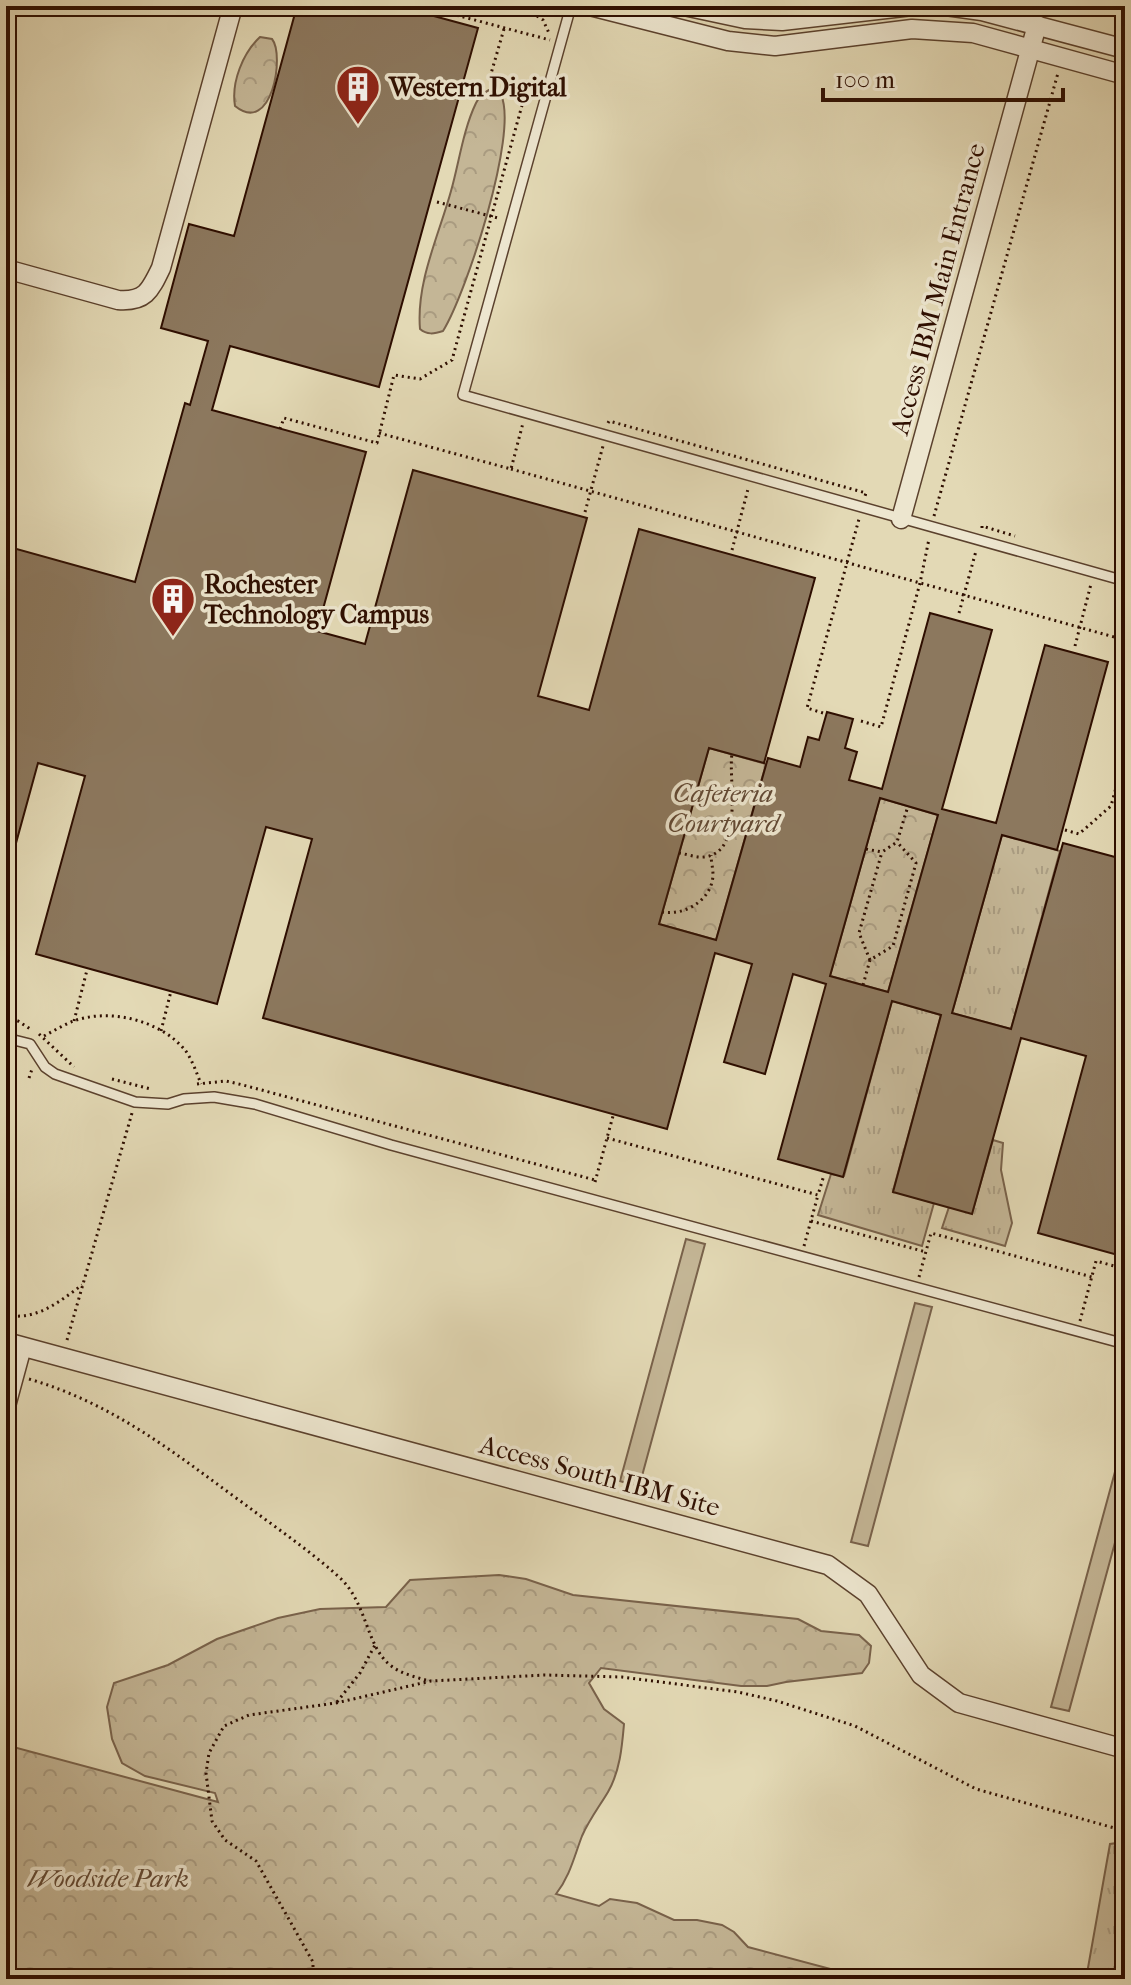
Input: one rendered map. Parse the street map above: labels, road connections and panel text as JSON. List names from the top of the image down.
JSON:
{
  "streets": {
    "street": ["Access IBM Main Entrance", "Access South IBM Site"]
  },
  "parks": ["Cafeteria Courtyard", "Woodside Park"],
  "places": {
    "building": ["Western Digital", "Rochester Technology Campus"]
  },
  "scale_bar": "100 m"
}
